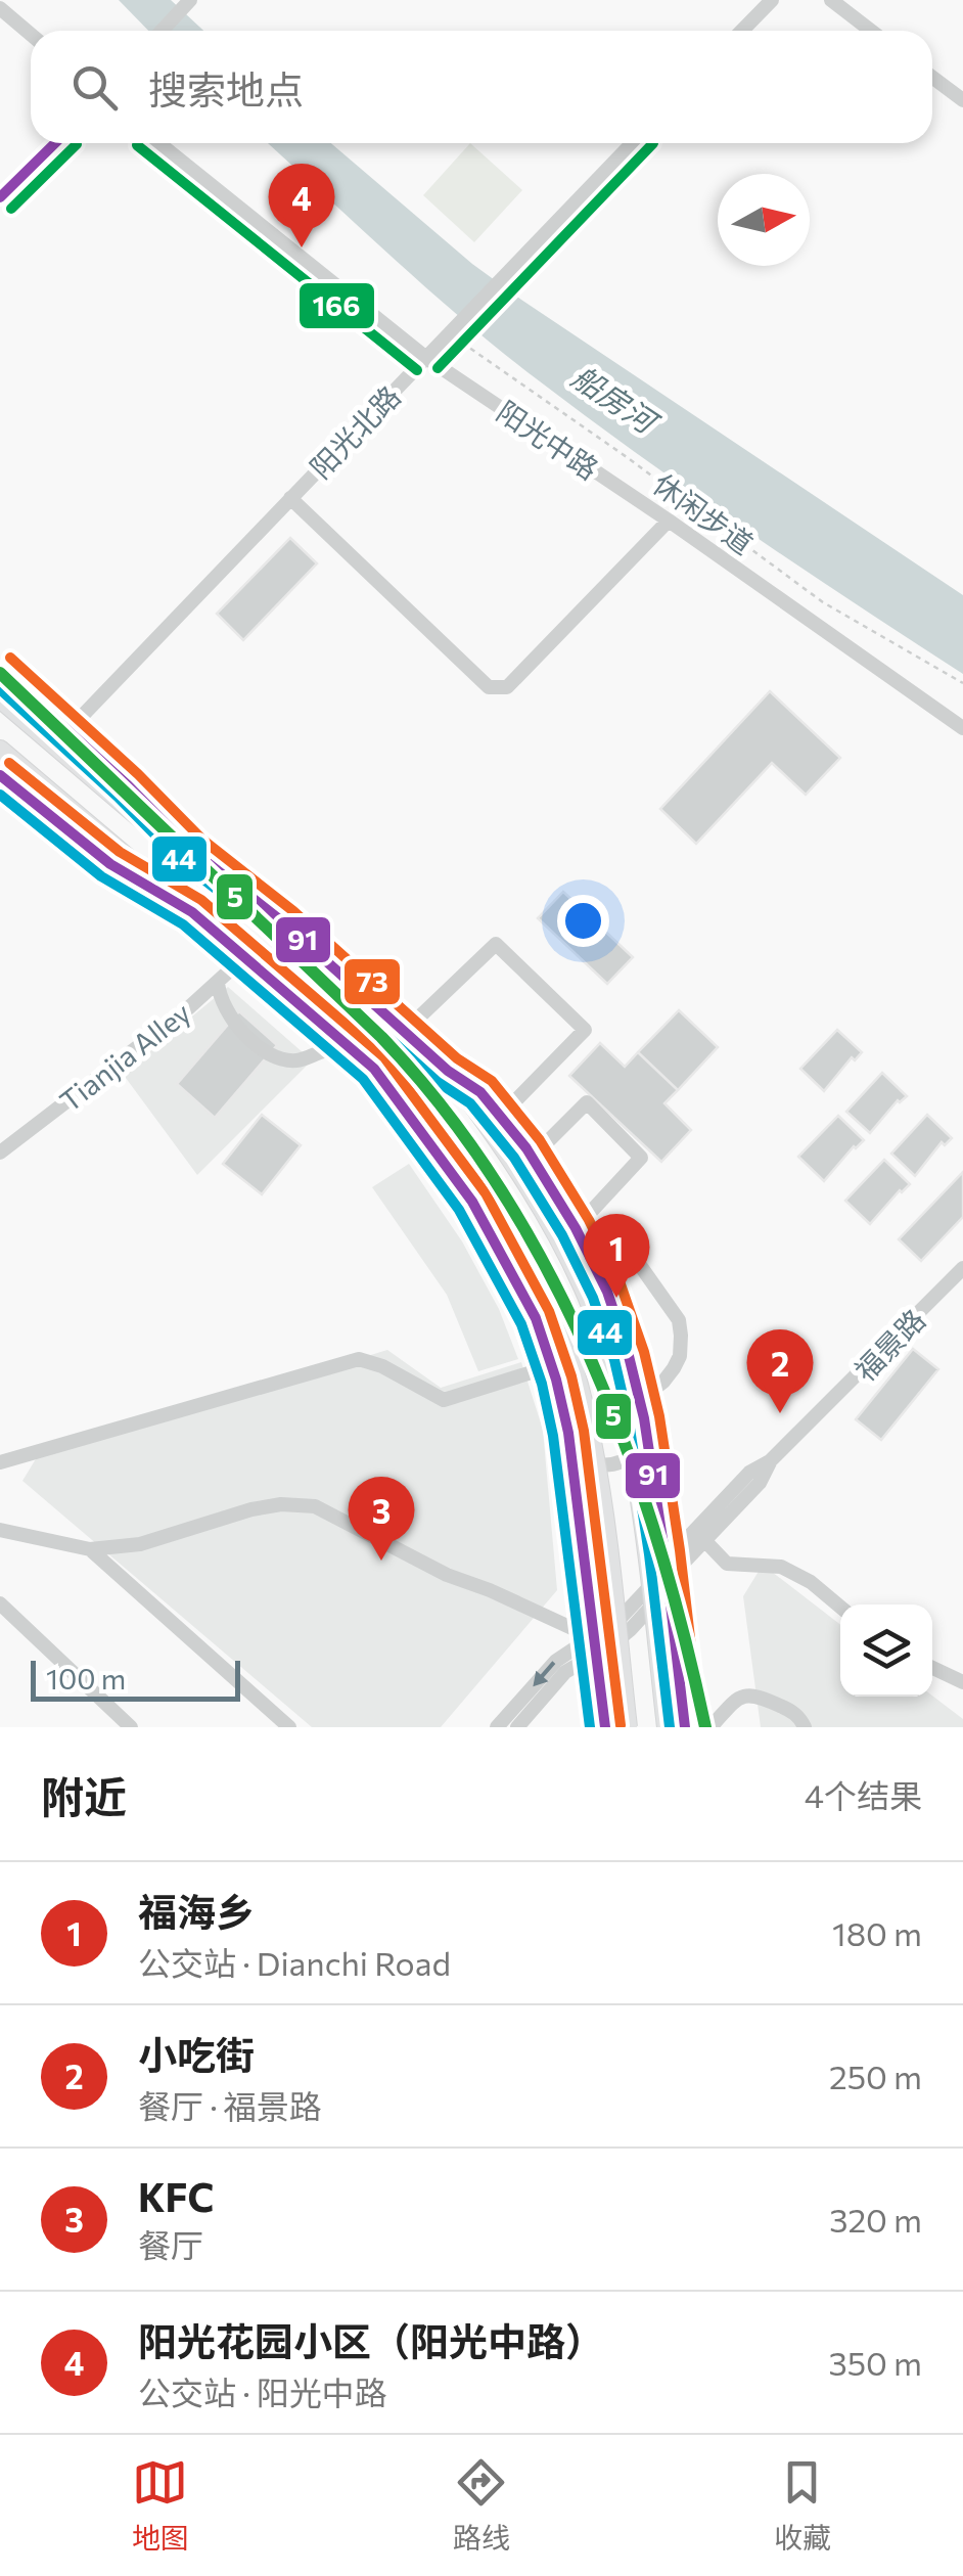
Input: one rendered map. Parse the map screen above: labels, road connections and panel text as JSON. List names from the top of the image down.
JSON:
{
  "streets": {
    "street": [
      "阳光北路",
      "阳光中路",
      "Tianjia Alley",
      "福景路"
    ],
    "path": ["休闲步道"]
  },
  "crossings": [
    ["阳光北路", "阳光中路"],
    ["阳光北路", "休闲步道"]
  ],
  "water": ["船房河"],
  "lines": [
    "transit line 91",
    "transit line 166",
    "transit line 73",
    "transit line 5",
    "transit line 44"
  ],
  "scale_bar": "100 m",
  "north": "right",
  "page": {
    "search": "搜索地点",
    "pins": [
      "4",
      "1",
      "2",
      "3"
    ],
    "scale": "100 m",
    "heading": ["附近", "4个结果"],
    "list": [
      {
        "mark": "1",
        "name": "福海乡",
        "note": "公交站 · Dianchi Road",
        "value": "180 m"
      },
      {
        "mark": "2",
        "name": "小吃街",
        "note": "餐厅 · 福景路",
        "value": "250 m"
      },
      {
        "mark": "3",
        "name": "KFC",
        "note": "餐厅",
        "value": "320 m"
      },
      {
        "mark": "4",
        "name": "阳光花园小区（阳光中路）",
        "note": "公交站 · 阳光中路",
        "value": "350 m"
      }
    ],
    "nav": ["地图", "路线", "收藏"]
  }
}
